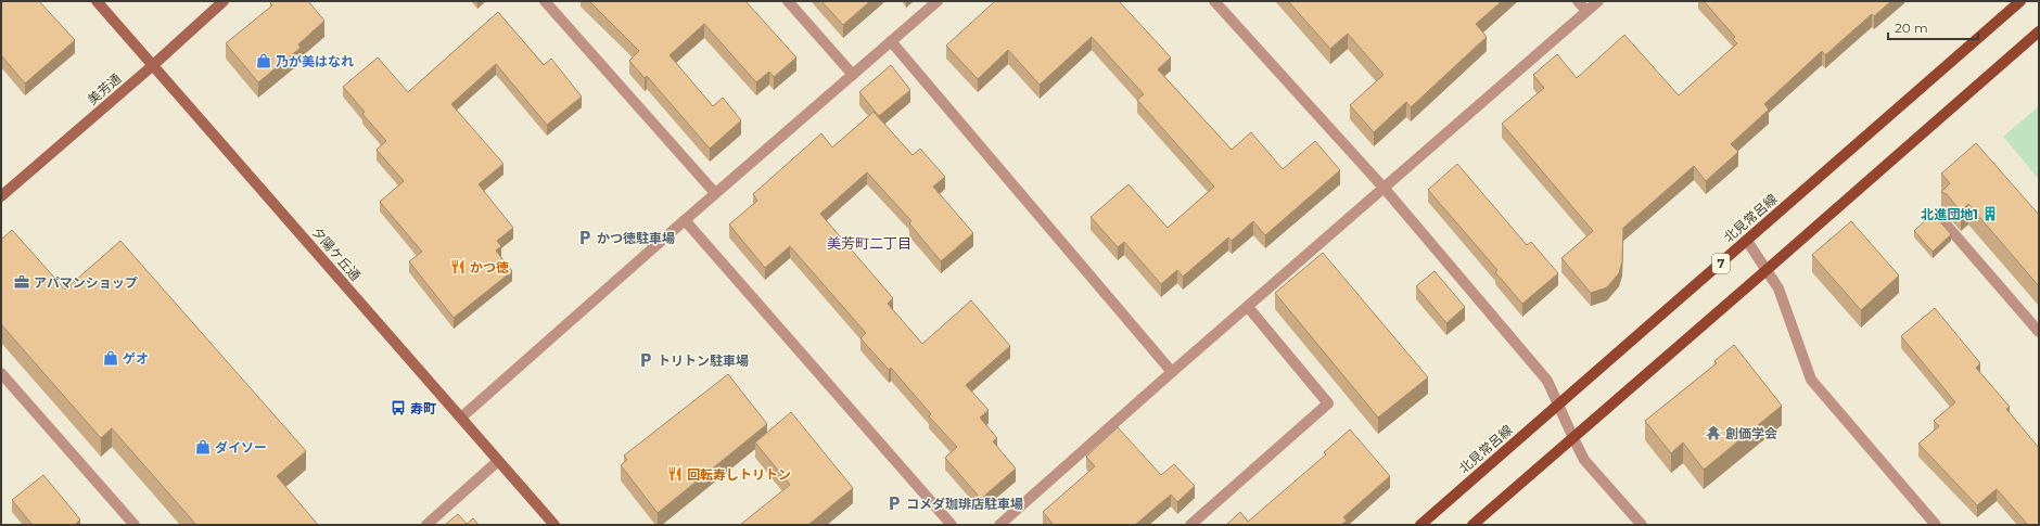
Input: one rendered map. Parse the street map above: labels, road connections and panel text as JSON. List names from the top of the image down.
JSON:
{
  "streets": {
    "main road": ["北見常呂線", "7"],
    "street": ["美芳通", "夕陽ケ丘通"]
  },
  "crossings": [
    ["美芳通", "夕陽ケ丘通"]
  ],
  "districts": ["美芳町二丁目"],
  "places": {
    "shop": ["乃が美はなれ", "ゲオ", "ダイソー"],
    "building": ["北進団地1"],
    "parking": ["かつ徳駐車場", "トリトン駐車場", "コメダ珈琲店駐車場"],
    "restaurant": ["かつ徳", "回転寿しトリトン"],
    "office": ["アパマンショップ"],
    "bus stop": ["寿町"],
    "temple": ["創価学会"]
  },
  "scale_bar": "20 m"
}
